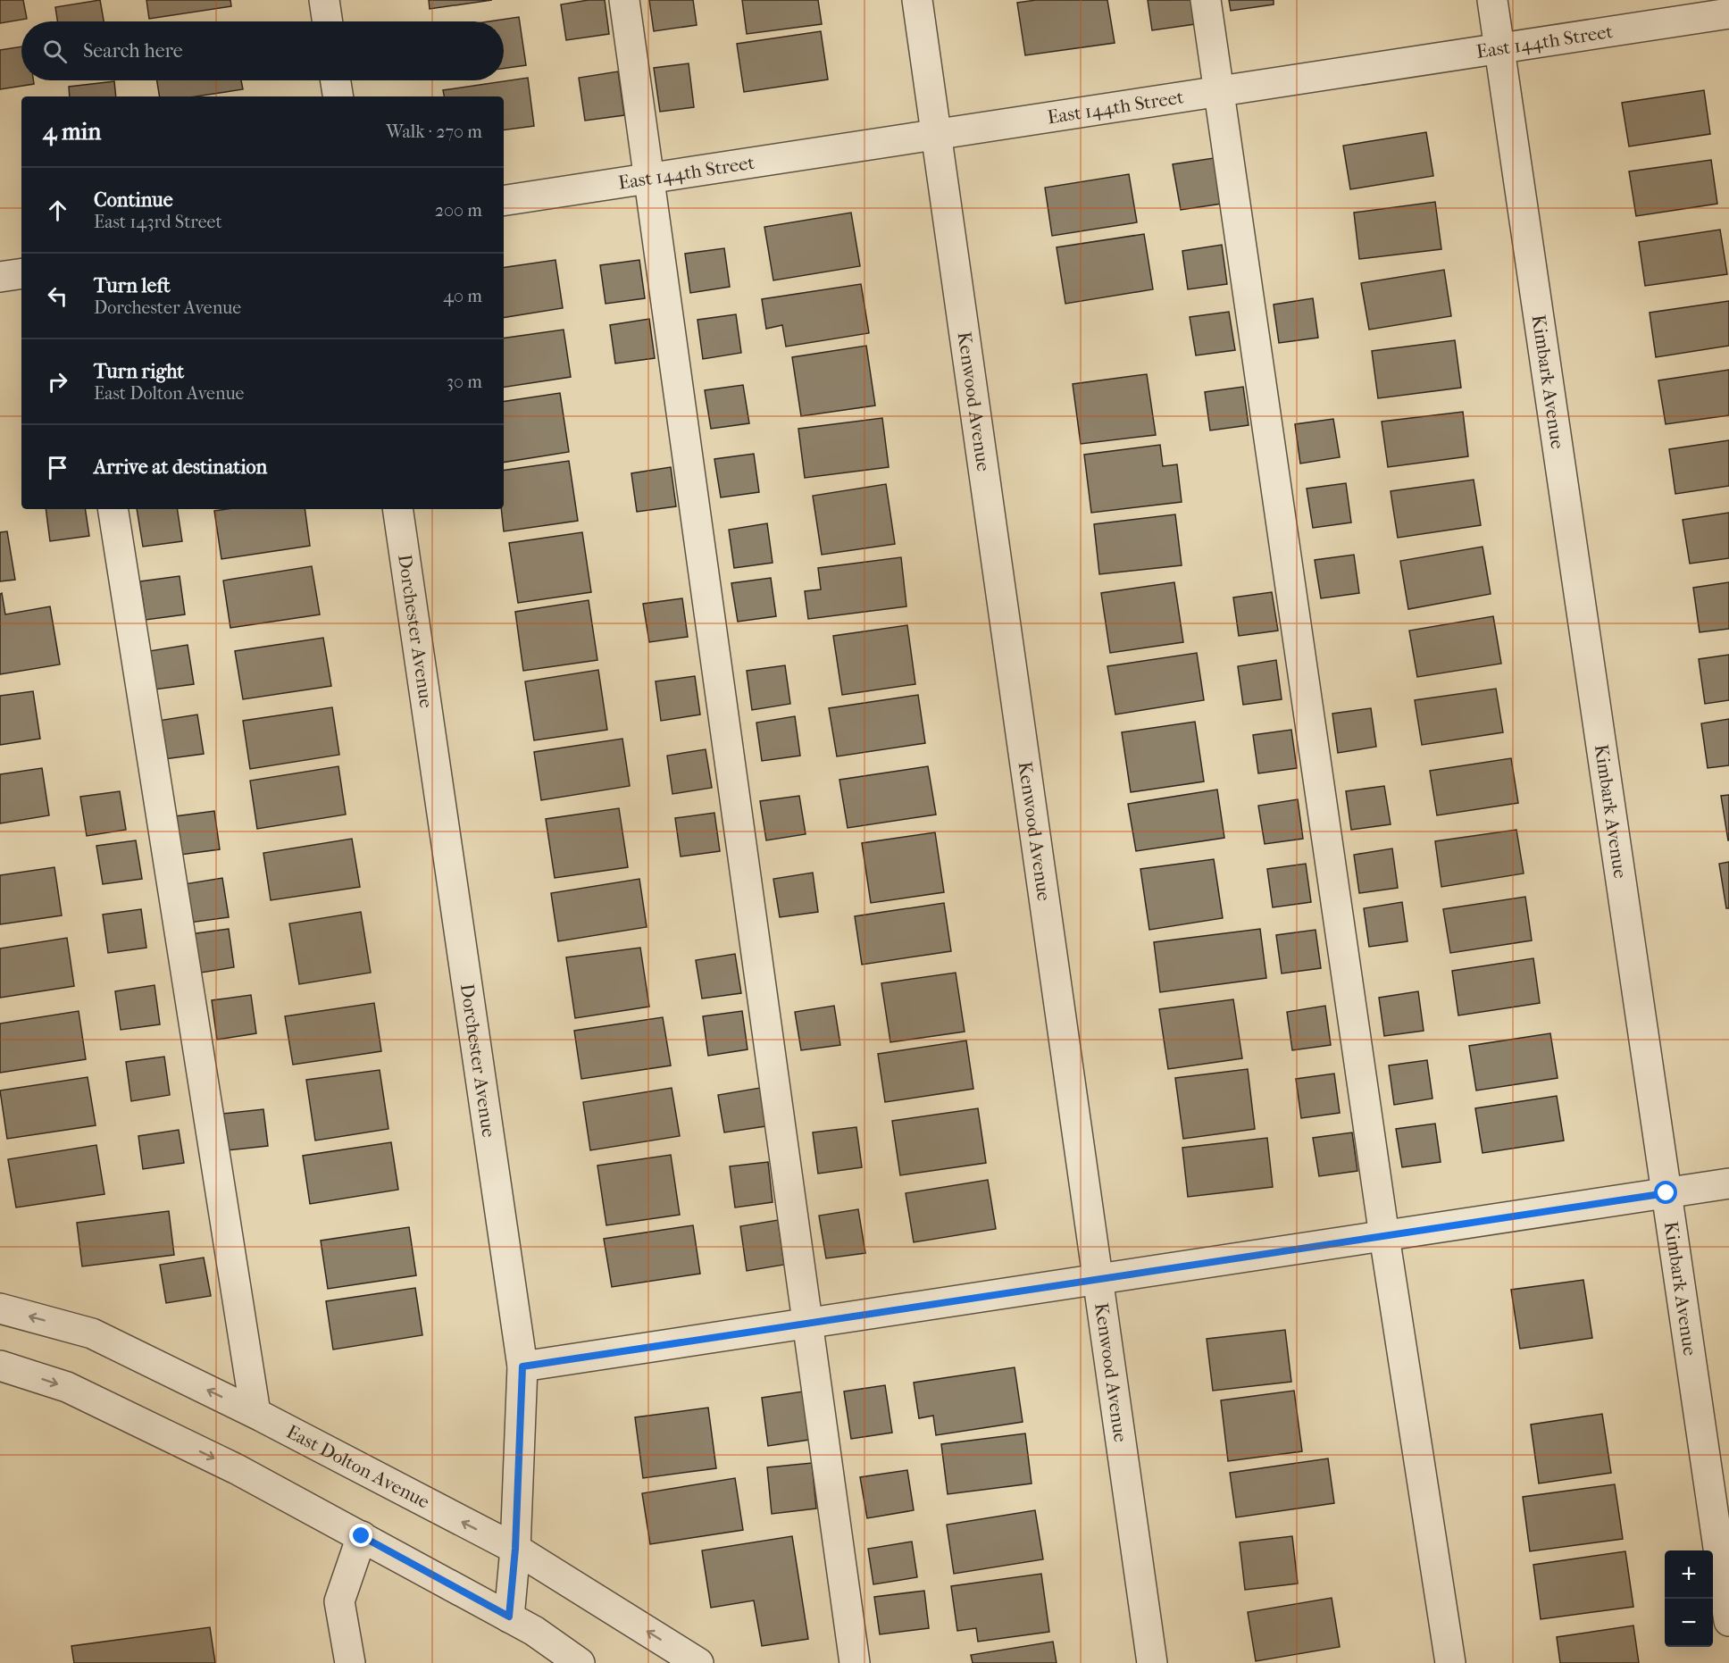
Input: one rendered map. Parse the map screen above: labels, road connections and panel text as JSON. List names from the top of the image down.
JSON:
{
  "streets": {
    "street": [
      "East 144th Street",
      "Kimbark Avenue",
      "Kenwood Avenue",
      "Dorchester Avenue",
      "East Dolton Avenue"
    ]
  },
  "crossings": [
    ["East 144th Street", "Kimbark Avenue"],
    ["East 144th Street", "Kenwood Avenue"],
    ["Dorchester Avenue", "East Dolton Avenue"]
  ],
  "page": {
    "search": "Search here",
    "heading": ["4 min", "Walk · 270 m"],
    "list": [
      ["Continue", "East 143rd Street", "200 m"],
      ["Turn left", "Dorchester Avenue", "40 m"],
      ["Turn right", "East Dolton Avenue", "30 m"],
      "Arrive at destination"
    ],
    "map_buttons": ["+", "−"]
  }
}
